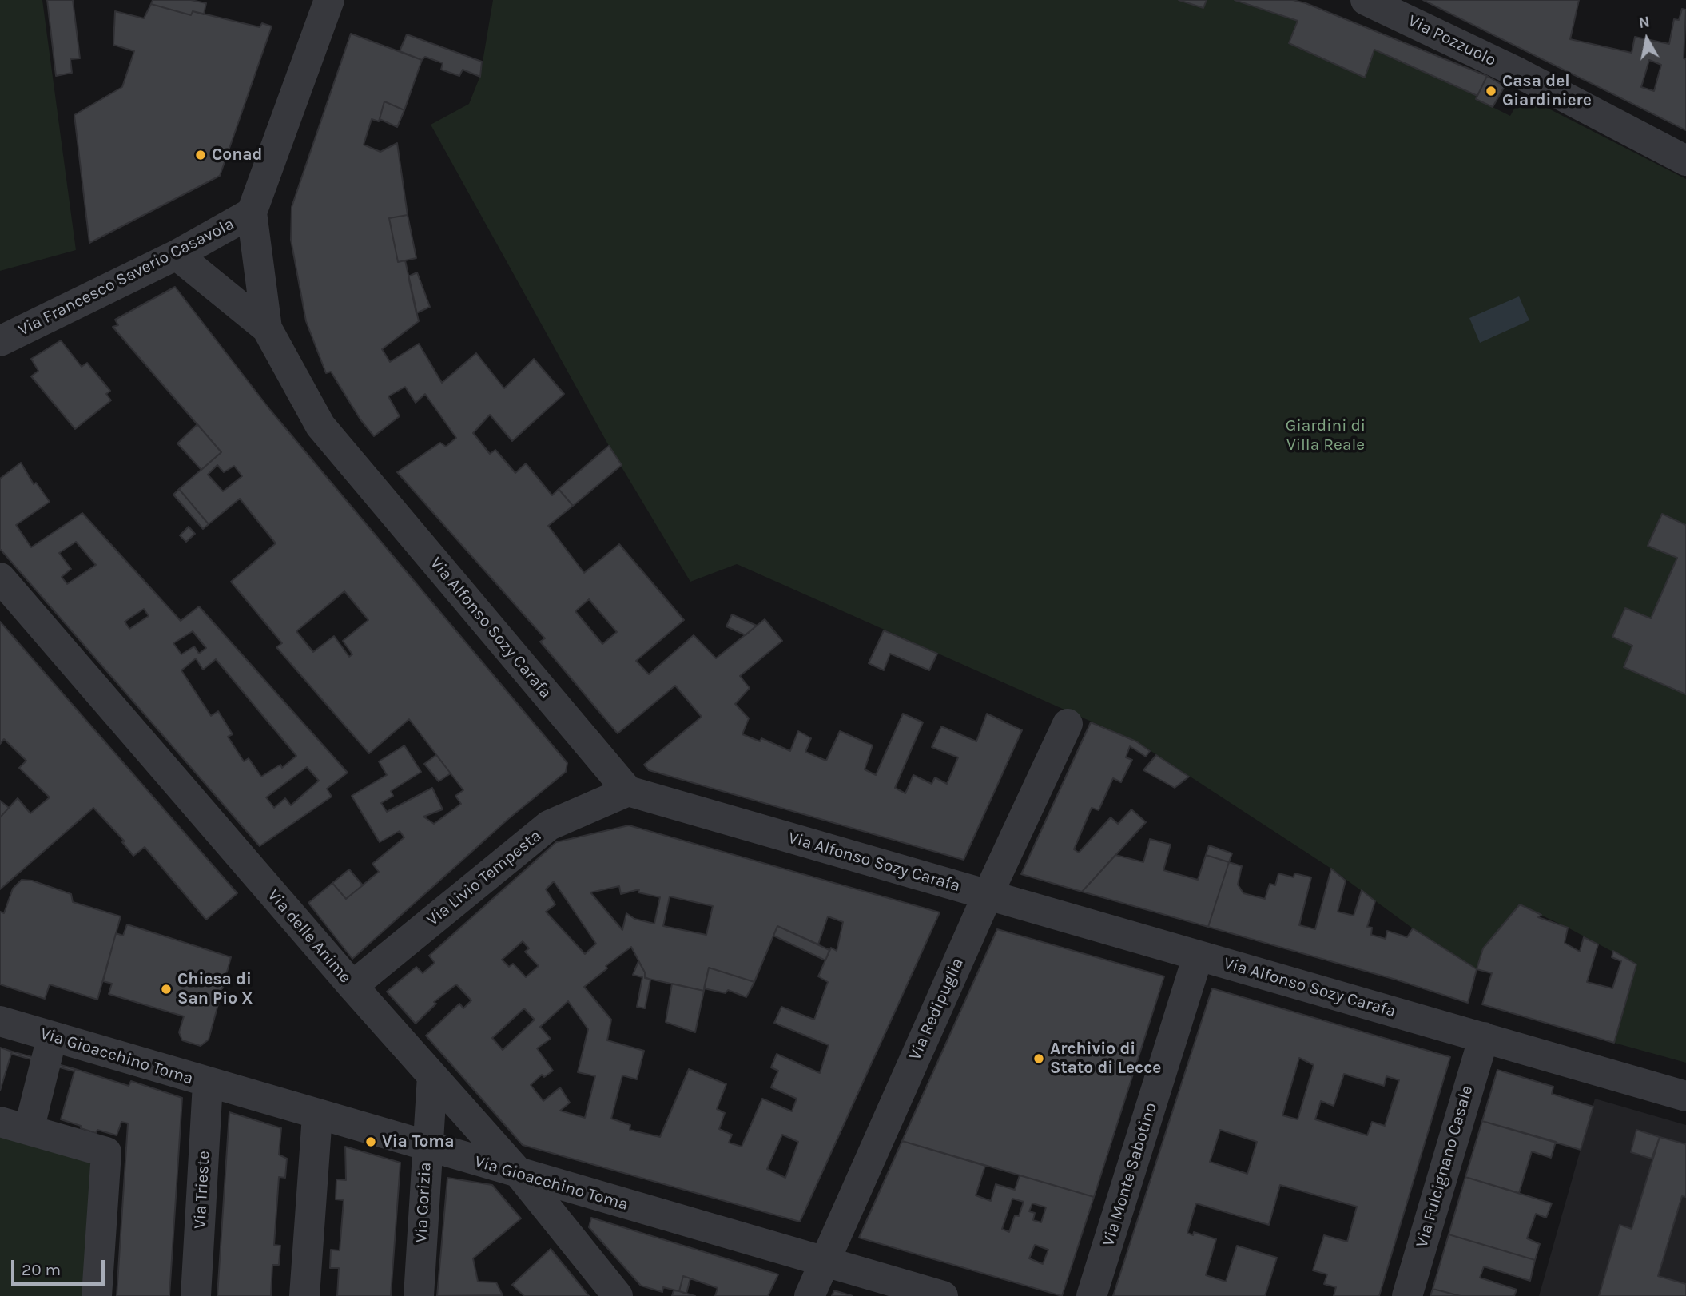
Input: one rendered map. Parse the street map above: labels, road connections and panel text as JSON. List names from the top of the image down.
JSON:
{
  "streets": {
    "street": [
      "Via Pozzuolo",
      "Via Francesco Saverio Casavola",
      "Via Alfonso Sozy Carafa",
      "Via Livio Tempesta",
      "Via delle Anime",
      "Via Redipuglia",
      "Via Gioacchino Toma",
      "Via Fulcignano Casale",
      "Via Monte Sabotino",
      "Via Trieste",
      "Via Gorizia"
    ]
  },
  "crossings": [
    ["Via Francesco Saverio Casavola", "Via Alfonso Sozy Carafa"],
    ["Via Alfonso Sozy Carafa", "Via Livio Tempesta"],
    ["Via Alfonso Sozy Carafa", "Via Redipuglia"],
    ["Via Alfonso Sozy Carafa", "Via Fulcignano Casale"],
    ["Via Alfonso Sozy Carafa", "Via Monte Sabotino"],
    ["Via Livio Tempesta", "Via delle Anime"],
    ["Via delle Anime", "Via Gioacchino Toma"],
    ["Via delle Anime", "Via Gorizia"],
    ["Via Redipuglia", "Via Gioacchino Toma"],
    ["Via Gioacchino Toma", "Via Trieste"],
    ["Via Gioacchino Toma", "Via Gorizia"]
  ],
  "parks": ["Giardini di Villa Reale"],
  "places": [
    "Casa del Giardiniere",
    "Conad",
    "Chiesa di San Pio X",
    "Archivio di Stato di Lecce",
    "Via Toma"
  ],
  "scale_bar": "20 m",
  "north": "top"
}
